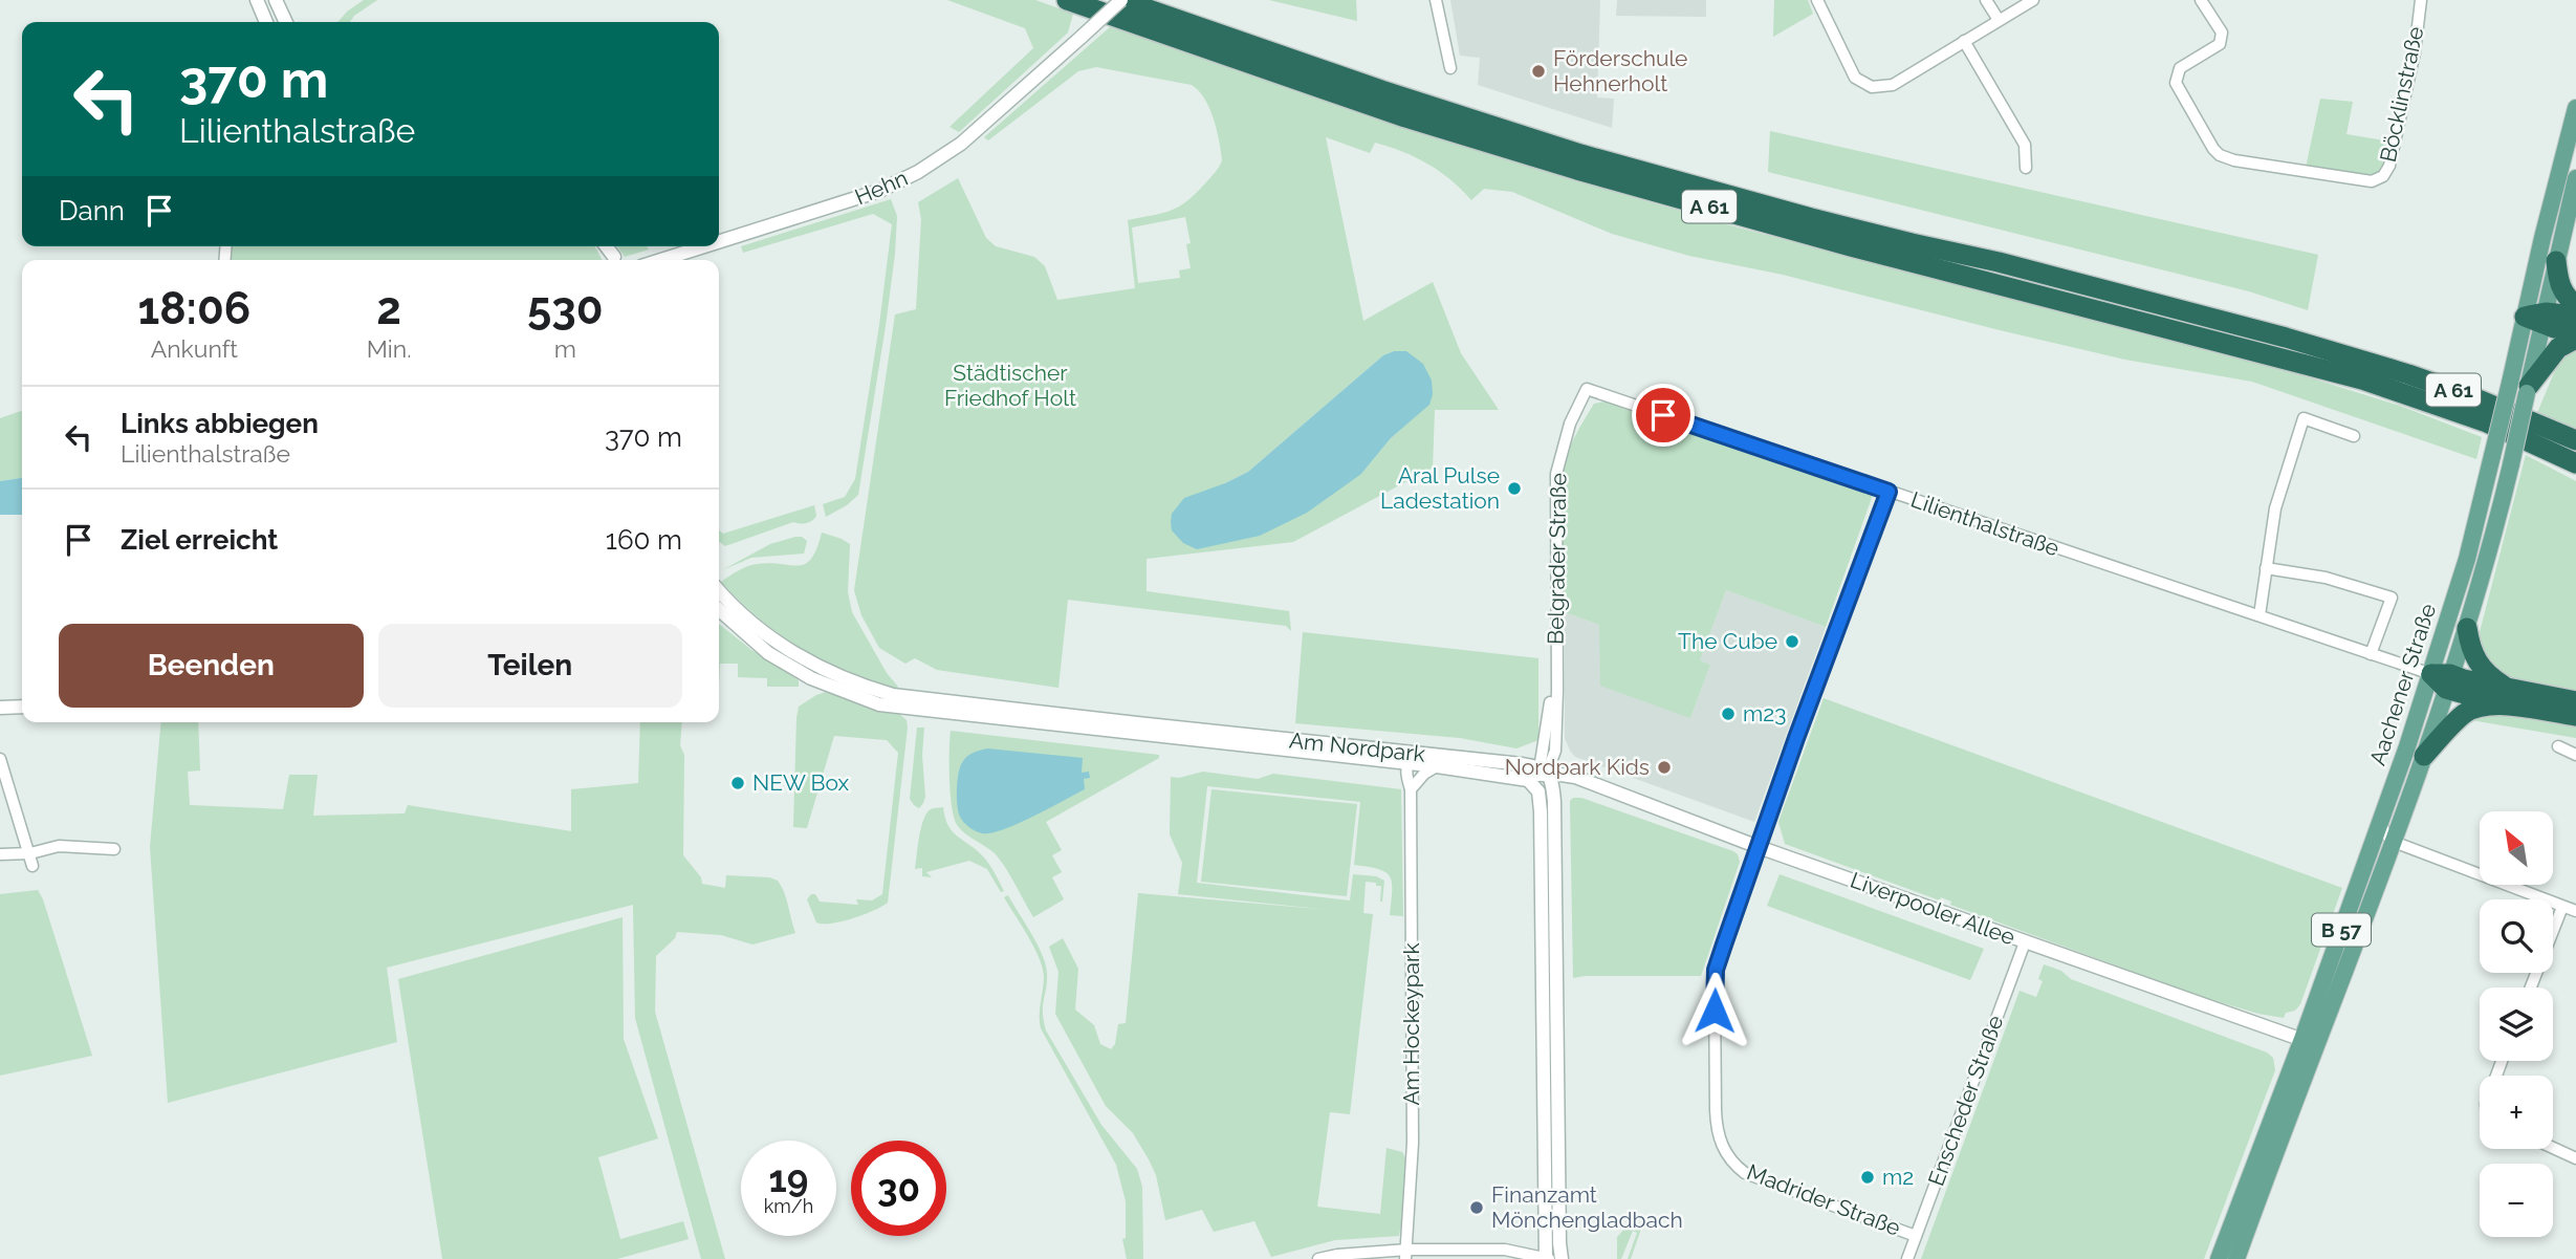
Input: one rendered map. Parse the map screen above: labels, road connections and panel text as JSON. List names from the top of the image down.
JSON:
{
  "streets": {
    "highway": ["A 61"],
    "main road": ["Aachener Straße", "B 57"],
    "street": [
      "Böcklinstraße",
      "Hehn",
      "Lilienthalstraße",
      "Belgrader Straße",
      "Am Nordpark",
      "Liverpooler Allee",
      "Am Hockeypark",
      "Enscheder Straße",
      "Madrider Straße"
    ]
  },
  "crossings": [
    ["Hehn", "A 61"],
    ["Lilienthalstraße", "Belgrader Straße"],
    ["Lilienthalstraße", "Aachener Straße"],
    ["Lilienthalstraße", "Madrider Straße"],
    ["Belgrader Straße", "Am Nordpark"],
    ["Belgrader Straße", "Liverpooler Allee"],
    ["Aachener Straße", "Liverpooler Allee"],
    ["Am Nordpark", "Liverpooler Allee"],
    ["Am Nordpark", "Am Hockeypark"],
    ["Liverpooler Allee", "Enscheder Straße"],
    ["Liverpooler Allee", "Madrider Straße"],
    ["Enscheder Straße", "Madrider Straße"]
  ],
  "parks": ["Städtischer Friedhof Holt"],
  "places": [
    "Förderschule Hehnerholt",
    "Aral Pulse Ladestation",
    "The Cube",
    "m23",
    "Nordpark Kids",
    "NEW Box",
    "m2",
    "Finanzamt Mönchengladbach"
  ],
  "north": "top left",
  "page": {
    "turn": ["370 m", "Lilienthalstraße"],
    "then": "Dann",
    "eta": [
      "18:06",
      "Ankunft",
      "2",
      "Min.",
      "530",
      "m"
    ],
    "list": [
      {
        "name": "Links abbiegen",
        "note": "Lilienthalstraße",
        "value": "370 m"
      },
      {
        "name": "Ziel erreicht",
        "value": "160 m"
      }
    ],
    "buttons": ["Beenden", "Teilen"],
    "map_buttons": ["+", "−"],
    "speed": "19 km/h",
    "limit": "30"
  }
}
